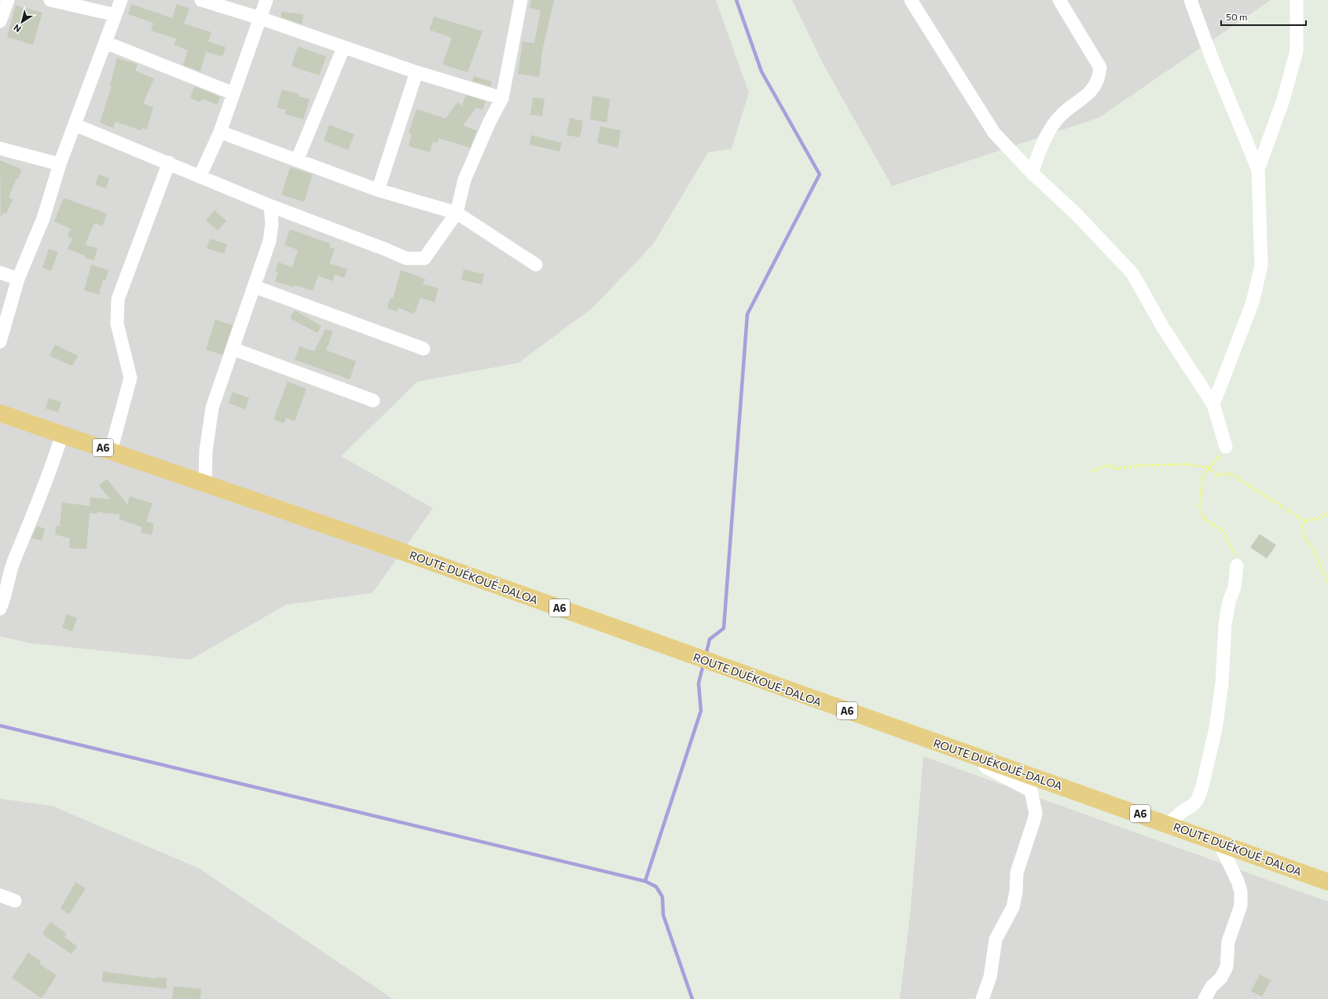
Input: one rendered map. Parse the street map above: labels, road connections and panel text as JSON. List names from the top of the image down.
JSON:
{
  "streets": {
    "highway": ["A6", "ROUTE DUÉKOUÉ-DALOA"]
  },
  "crossings": [
    ["A6", "ROUTE DUÉKOUÉ-DALOA"]
  ],
  "scale_bar": "50 m",
  "north": "bottom left"
}
